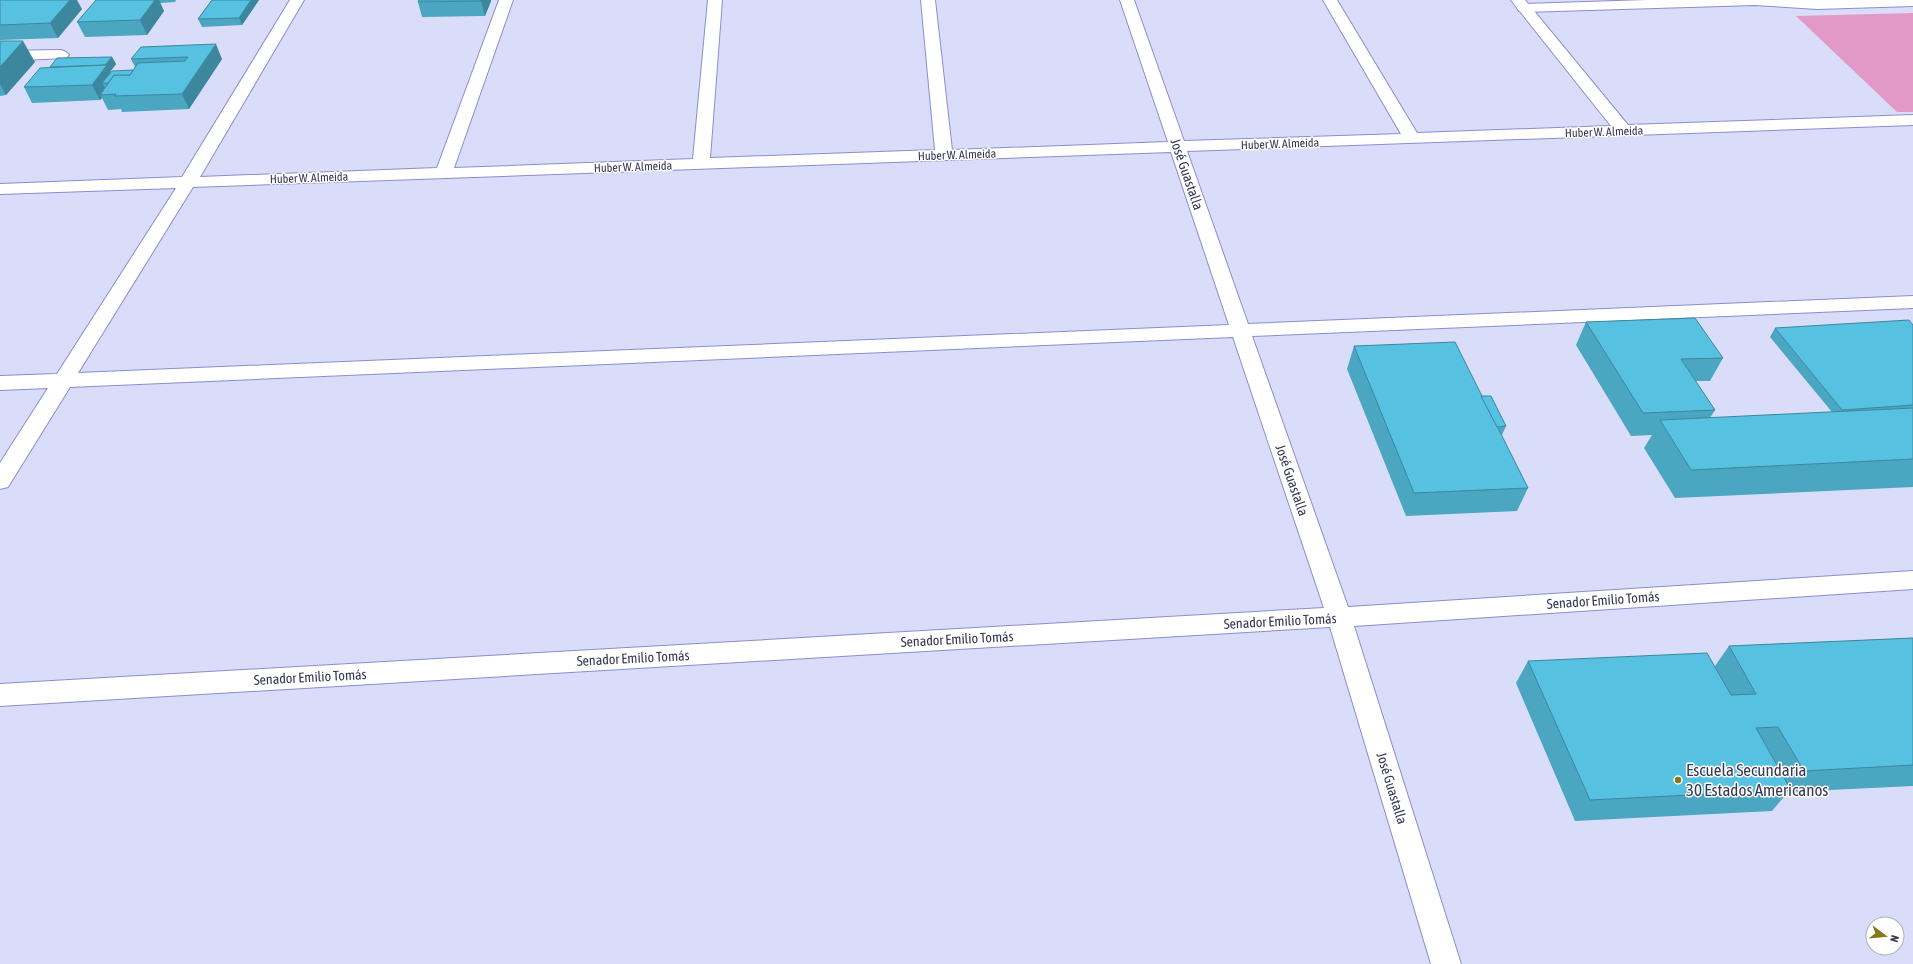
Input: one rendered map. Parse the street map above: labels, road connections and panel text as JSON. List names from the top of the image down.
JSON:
{
  "streets": {
    "street": ["Huber W. Almeida", "José Guastalla", "Senador Emilio Tomás"]
  },
  "crossings": [
    ["Huber W. Almeida", "José Guastalla"],
    ["José Guastalla", "Senador Emilio Tomás"]
  ],
  "places": ["Escuela Secundaria 30 Estados Americanos"],
  "north": "right"
}
